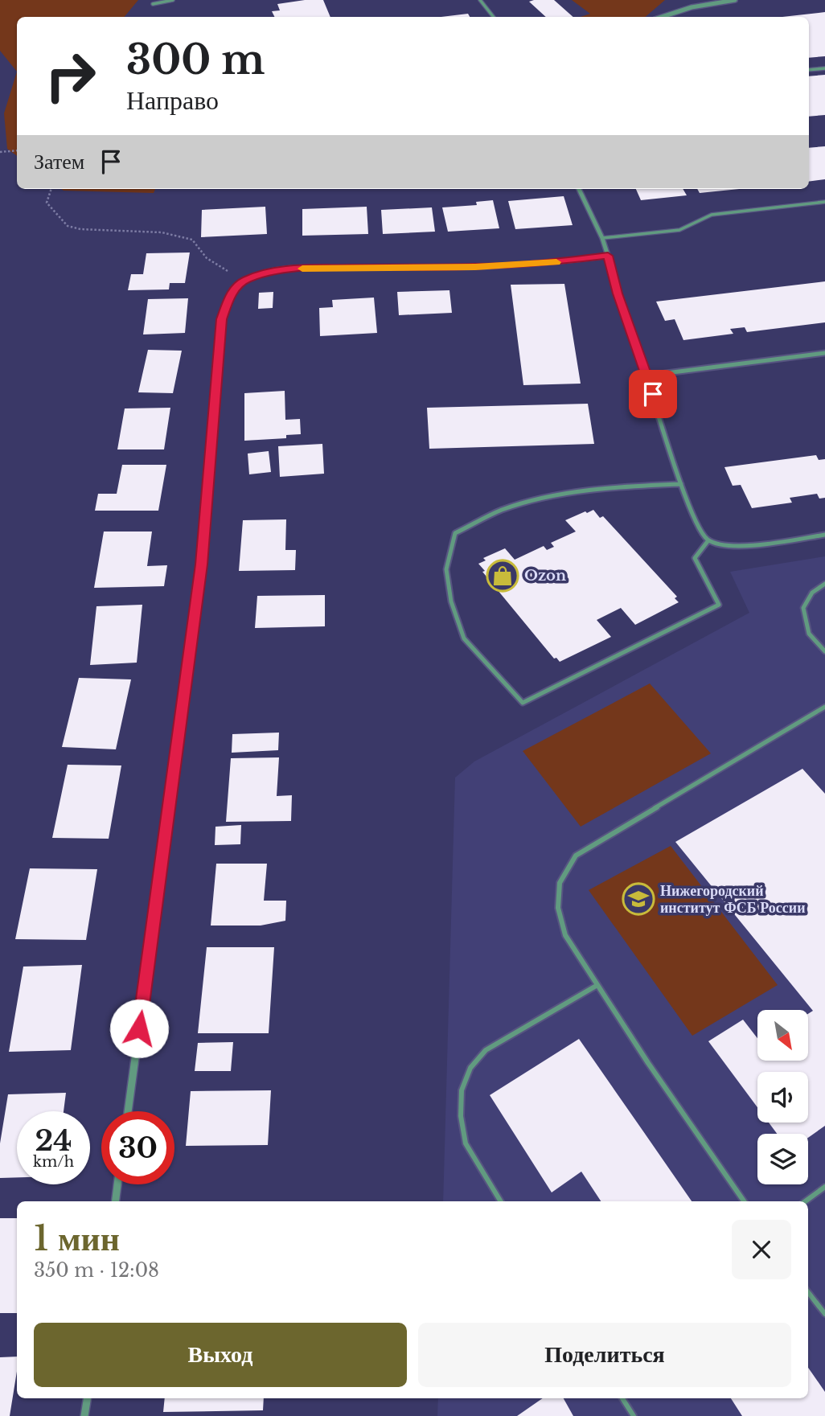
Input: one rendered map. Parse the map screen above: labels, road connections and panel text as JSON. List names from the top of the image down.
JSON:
{
  "places": {
    "shop": ["Ozon"],
    "school or university": ["Нижегородский институт ФСБ России"]
  },
  "north": "bottom right",
  "page": {
    "turn": ["300 m", "Направо"],
    "then": "Затем",
    "speed": "24 km/h",
    "limit": "30",
    "heading": ["1 мин", "350 m · 12:08"],
    "buttons": ["Выход", "Поделиться"]
  }
}
